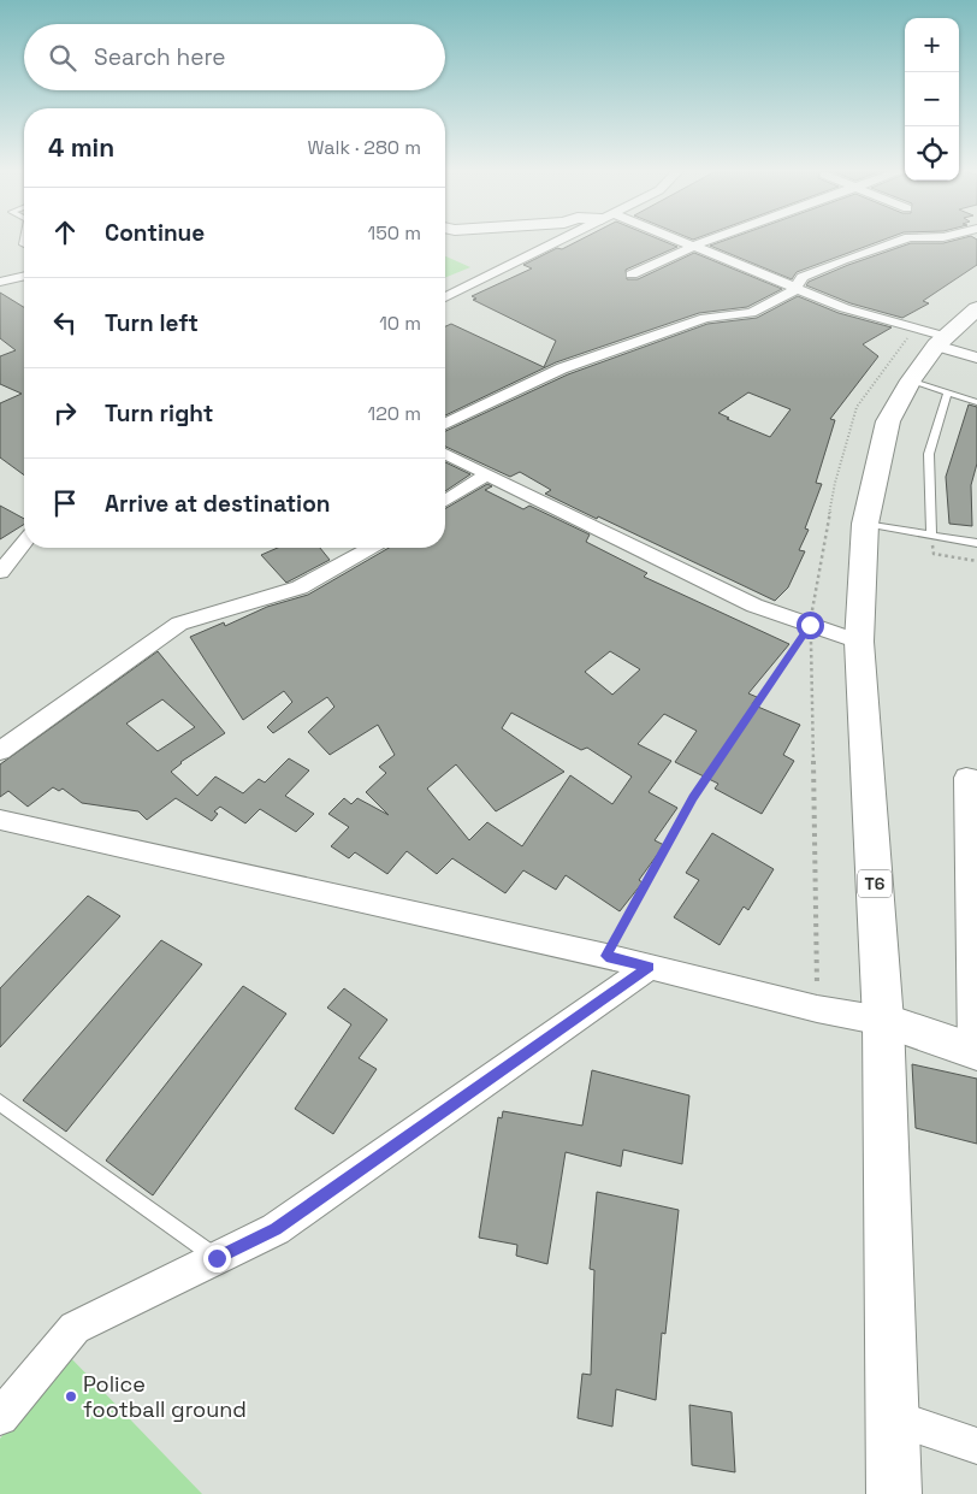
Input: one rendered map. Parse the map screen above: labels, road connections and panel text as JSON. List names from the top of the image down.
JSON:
{
  "streets": {
    "highway": ["T6"]
  },
  "places": ["Police football ground"],
  "page": {
    "map_buttons": ["+", "−"],
    "search": "Search here",
    "heading": ["4 min", "Walk · 280 m"],
    "list": [
      ["Continue", "150 m"],
      ["Turn left", "10 m"],
      ["Turn right", "120 m"],
      "Arrive at destination"
    ]
  }
}
